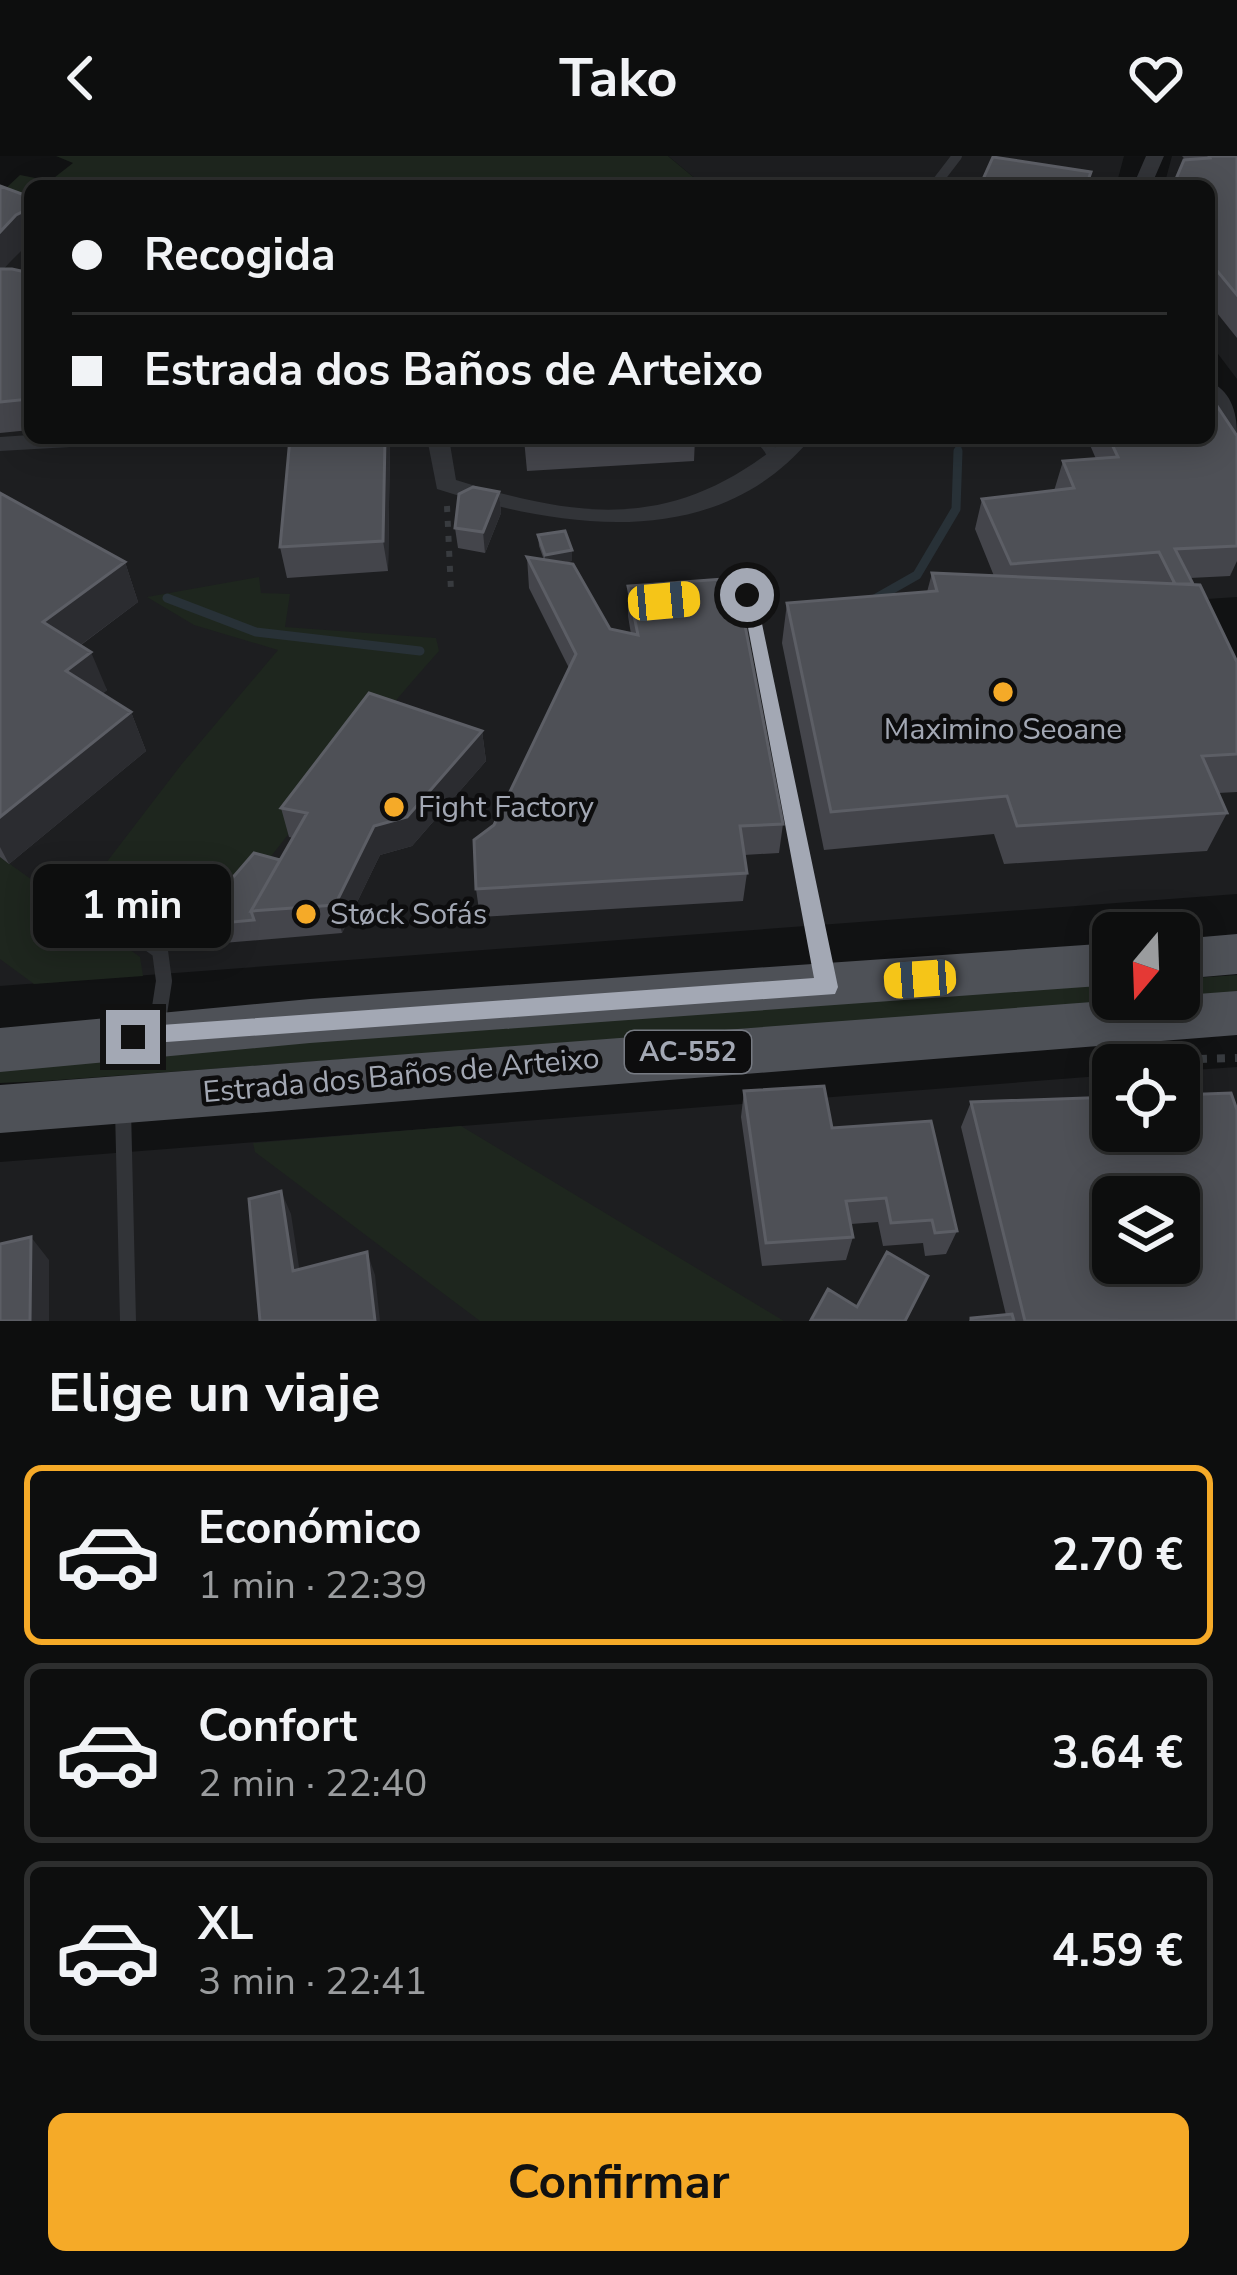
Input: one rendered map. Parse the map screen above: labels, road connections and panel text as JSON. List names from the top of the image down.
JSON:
{
  "streets": {
    "main road": ["AC-552", "Estrada dos Baños de Arteixo"]
  },
  "places": ["Maximino Seoane", "Fight Factory", "Støck Sofás"],
  "north": "bottom",
  "page": {
    "header": "Tako",
    "banner": ["Recogida", "Estrada dos Baños de Arteixo"],
    "bubble": "1 min",
    "heading": "Elige un viaje",
    "list": [
      {
        "name": "Económico",
        "note": "1 min · 22:39",
        "value": "2.70 €"
      },
      {
        "name": "Confort",
        "note": "2 min · 22:40",
        "value": "3.64 €"
      },
      {
        "name": "XL",
        "note": "3 min · 22:41",
        "value": "4.59 €"
      }
    ],
    "buttons": "Confirmar"
  }
}
